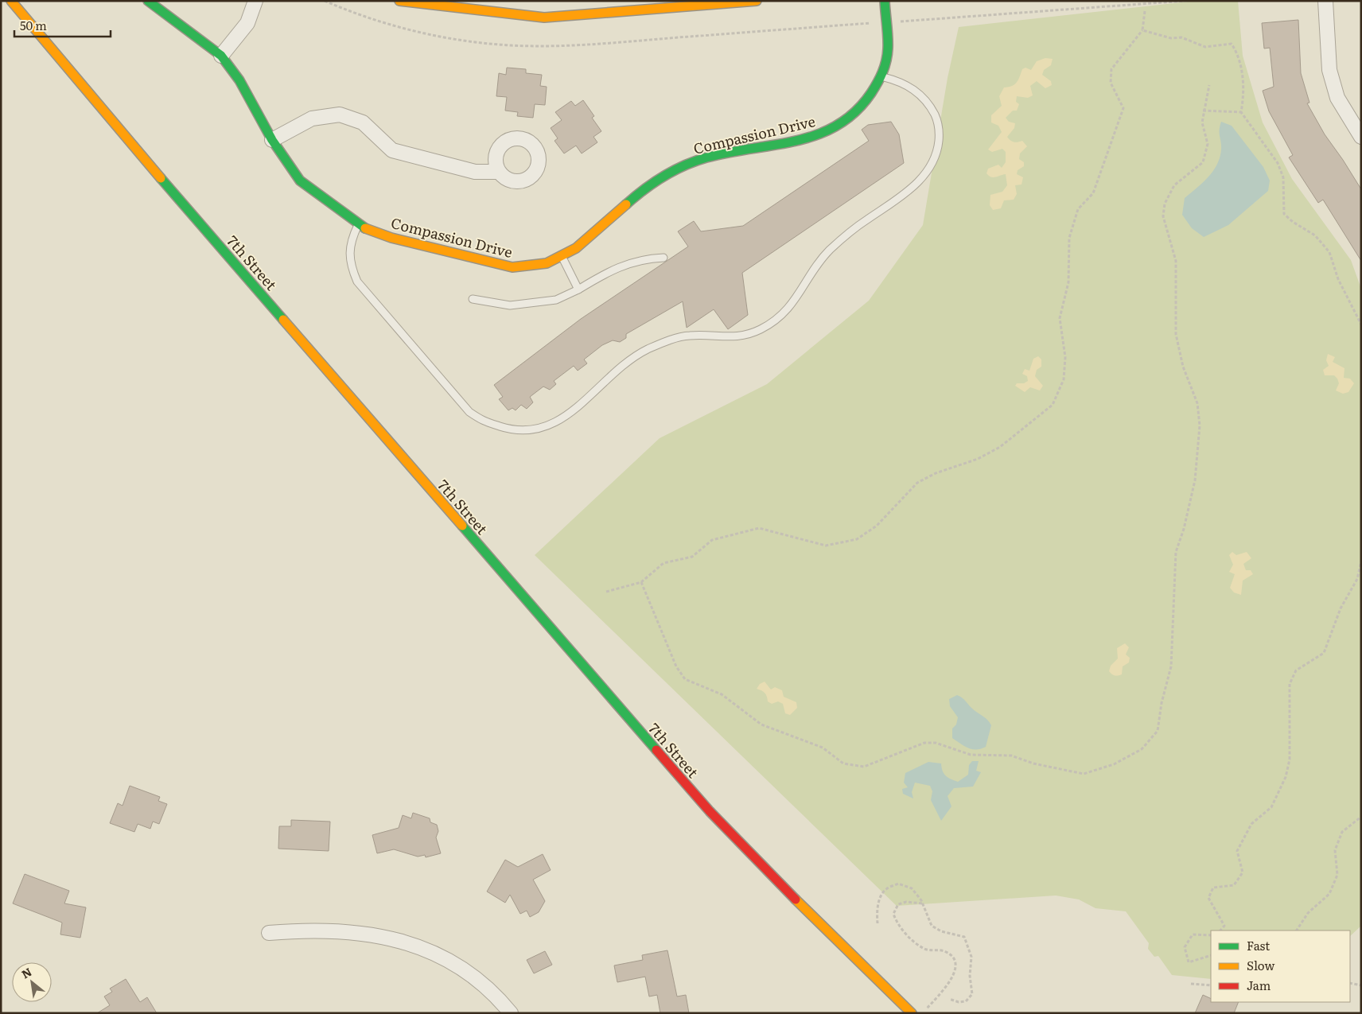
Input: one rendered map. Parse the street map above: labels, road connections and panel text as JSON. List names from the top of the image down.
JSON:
{
  "streets": {
    "street": ["Compassion Drive", "7th Street"]
  },
  "legend": ["Fast", "Slow", "Jam"],
  "scale_bar": "50 m",
  "north": "top left"
}
